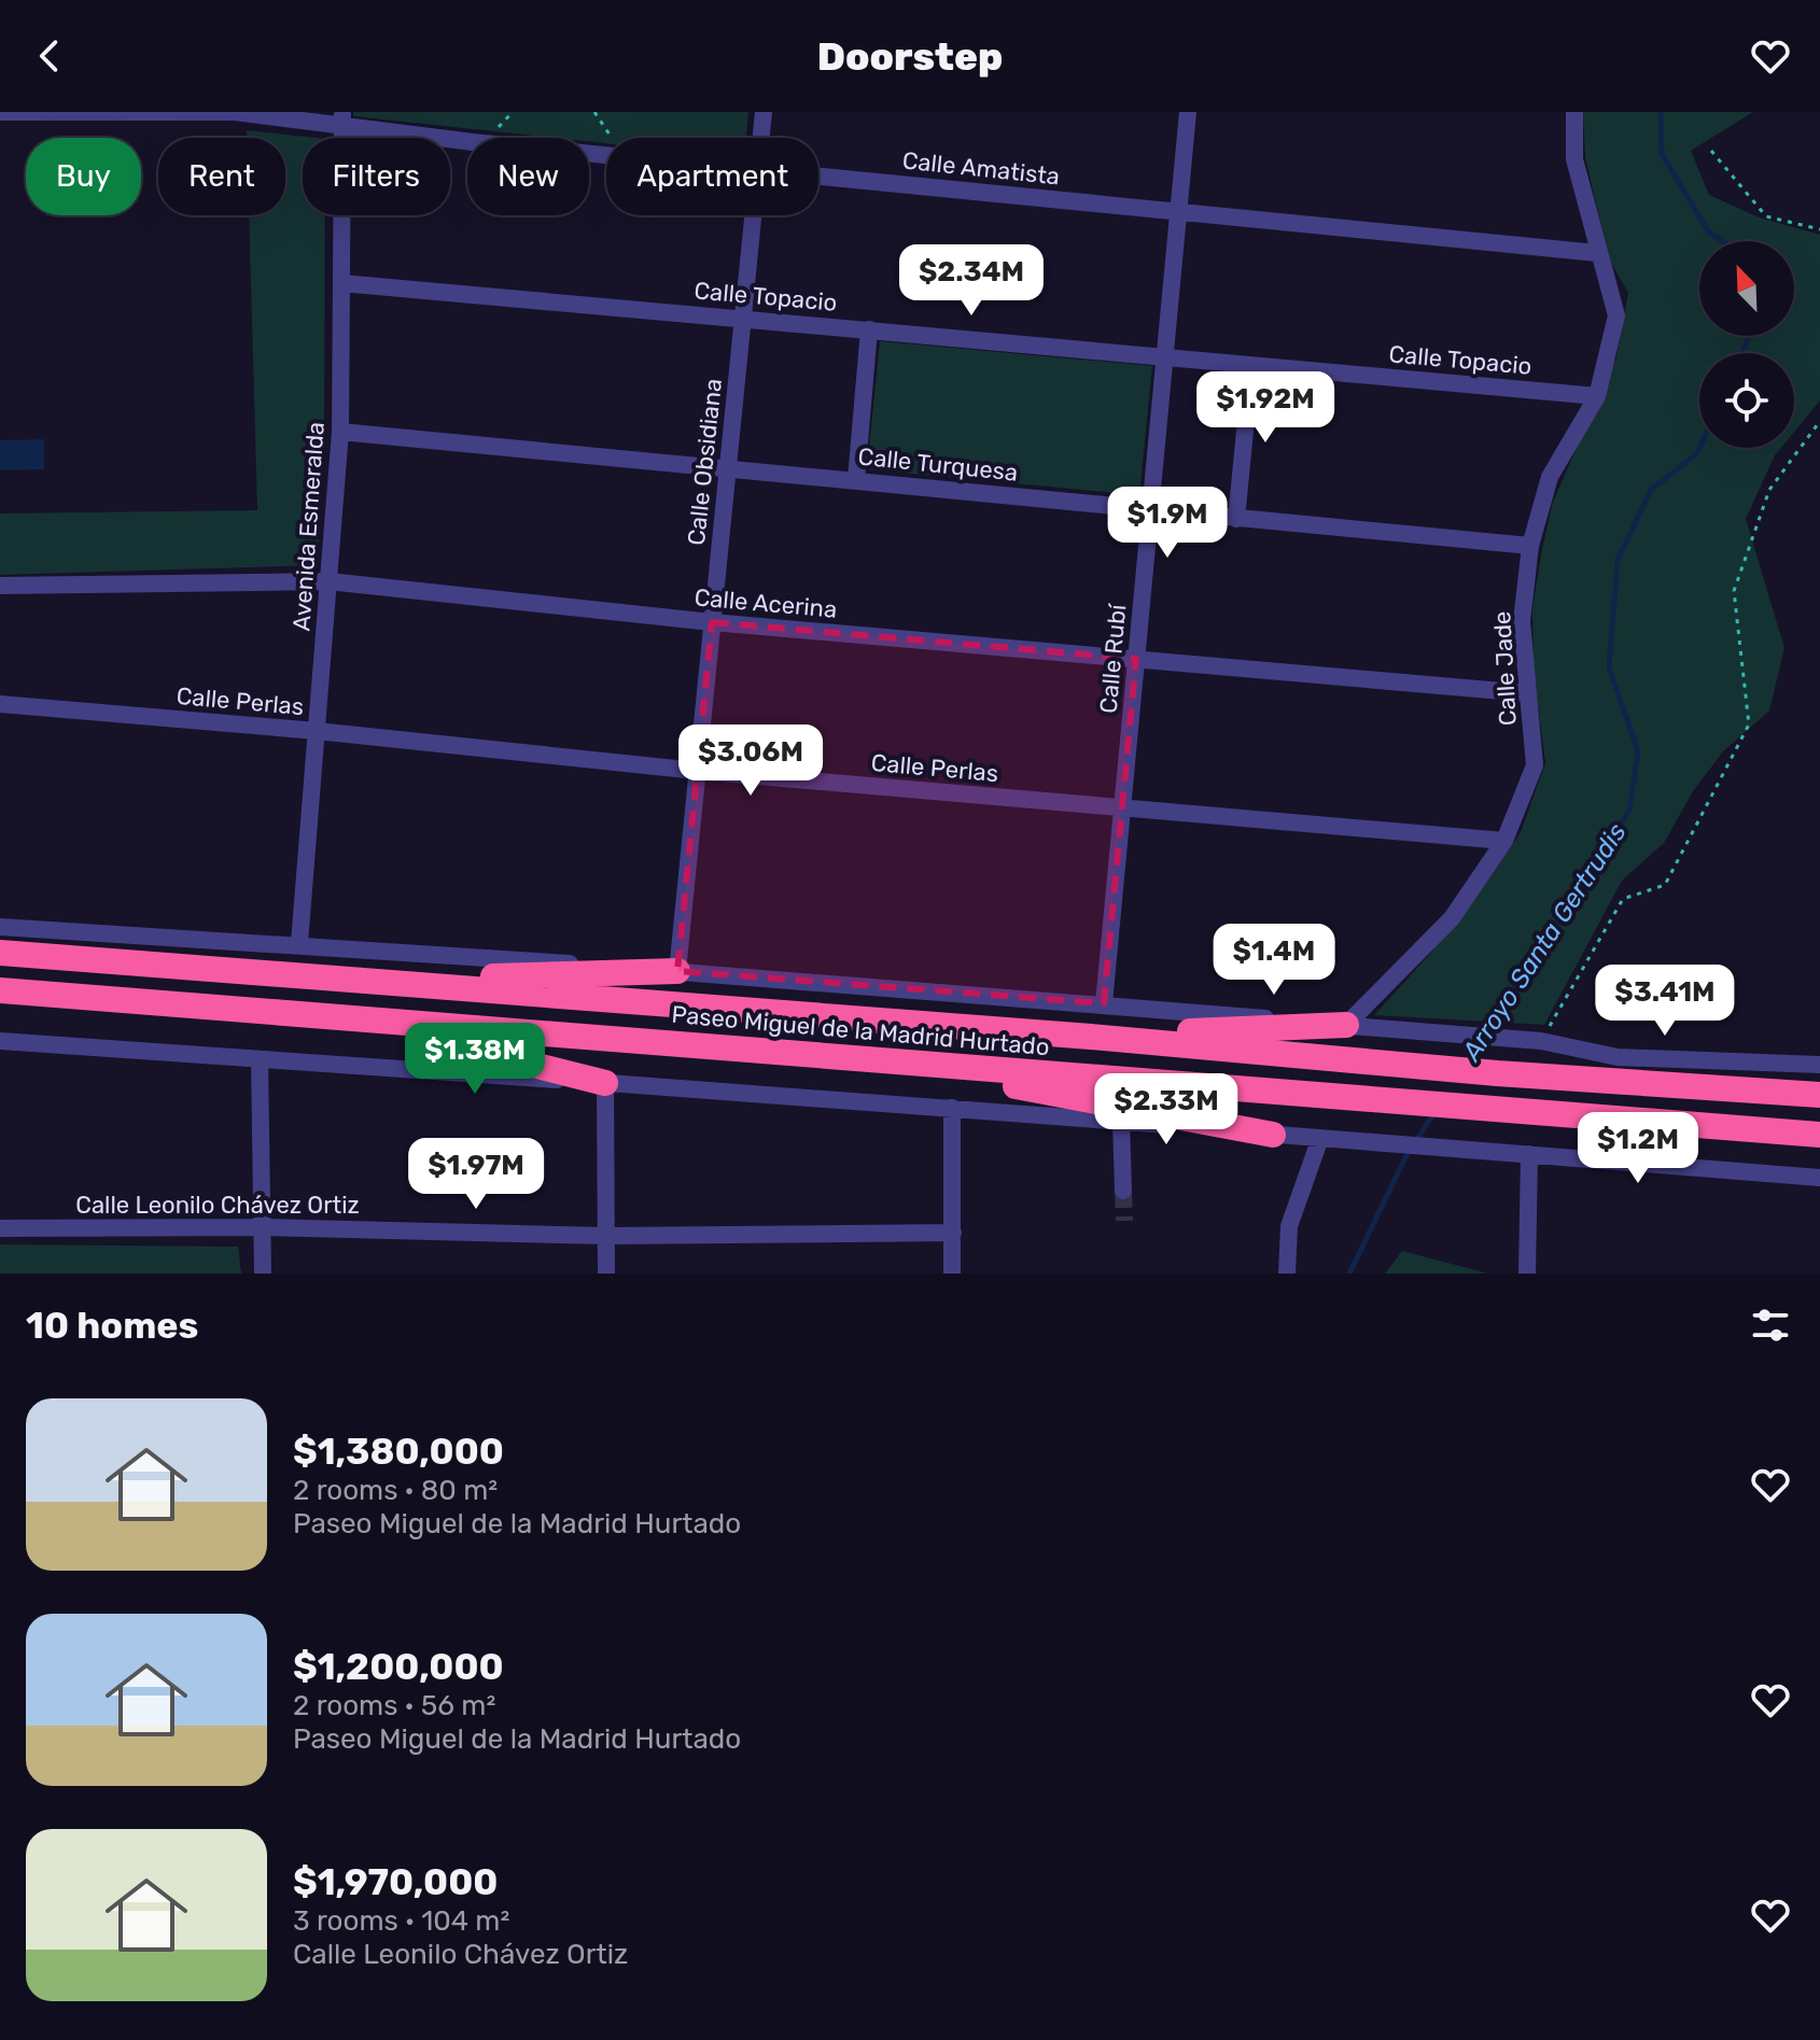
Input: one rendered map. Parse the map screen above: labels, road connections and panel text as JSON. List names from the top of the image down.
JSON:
{
  "streets": {
    "highway": ["Paseo Miguel de la Madrid Hurtado"],
    "street": [
      "Calle Amatista",
      "Calle Topacio",
      "Calle Obsidiana",
      "Calle Turquesa",
      "Avenida Esmeralda",
      "Calle Acerina",
      "Calle Rubí",
      "Calle Jade",
      "Calle Perlas",
      "Calle Leonilo Chávez Ortiz"
    ]
  },
  "crossings": [
    ["Calle Amatista", "Avenida Esmeralda"],
    ["Calle Amatista", "Calle Rubí"],
    ["Calle Amatista", "Calle Jade"],
    ["Calle Topacio", "Calle Obsidiana"],
    ["Calle Topacio", "Avenida Esmeralda"],
    ["Calle Topacio", "Calle Rubí"],
    ["Calle Topacio", "Calle Jade"],
    ["Calle Obsidiana", "Calle Turquesa"],
    ["Calle Obsidiana", "Calle Acerina"],
    ["Calle Obsidiana", "Calle Perlas"],
    ["Calle Turquesa", "Avenida Esmeralda"],
    ["Calle Turquesa", "Calle Rubí"],
    ["Calle Turquesa", "Calle Jade"],
    ["Avenida Esmeralda", "Calle Acerina"],
    ["Avenida Esmeralda", "Calle Perlas"],
    ["Calle Acerina", "Calle Rubí"],
    ["Calle Acerina", "Calle Jade"],
    ["Calle Rubí", "Calle Perlas"],
    ["Calle Jade", "Calle Perlas"]
  ],
  "water": ["Arroyo Santa Gertrudis"],
  "north": "top left",
  "page": {
    "header": "Doorstep",
    "chip": [
      "Buy",
      "Rent",
      "Filters",
      "New",
      "Apartment"
    ],
    "price": [
      "$2.34M",
      "$1.92M",
      "$1.9M",
      "$3.06M",
      "$1.4M",
      "$3.41M",
      "$1.38M",
      "$2.33M",
      "$1.2M",
      "$1.97M"
    ],
    "heading": "10 homes",
    "list": [
      {
        "name": "$1,380,000",
        "note": "2 rooms · 80 m² · Paseo Miguel de la Madrid Hurtado"
      },
      {
        "name": "$1,200,000",
        "note": "2 rooms · 56 m² · Paseo Miguel de la Madrid Hurtado"
      },
      {
        "name": "$1,970,000",
        "note": "3 rooms · 104 m² · Calle Leonilo Chávez Ortiz"
      }
    ]
  }
}
